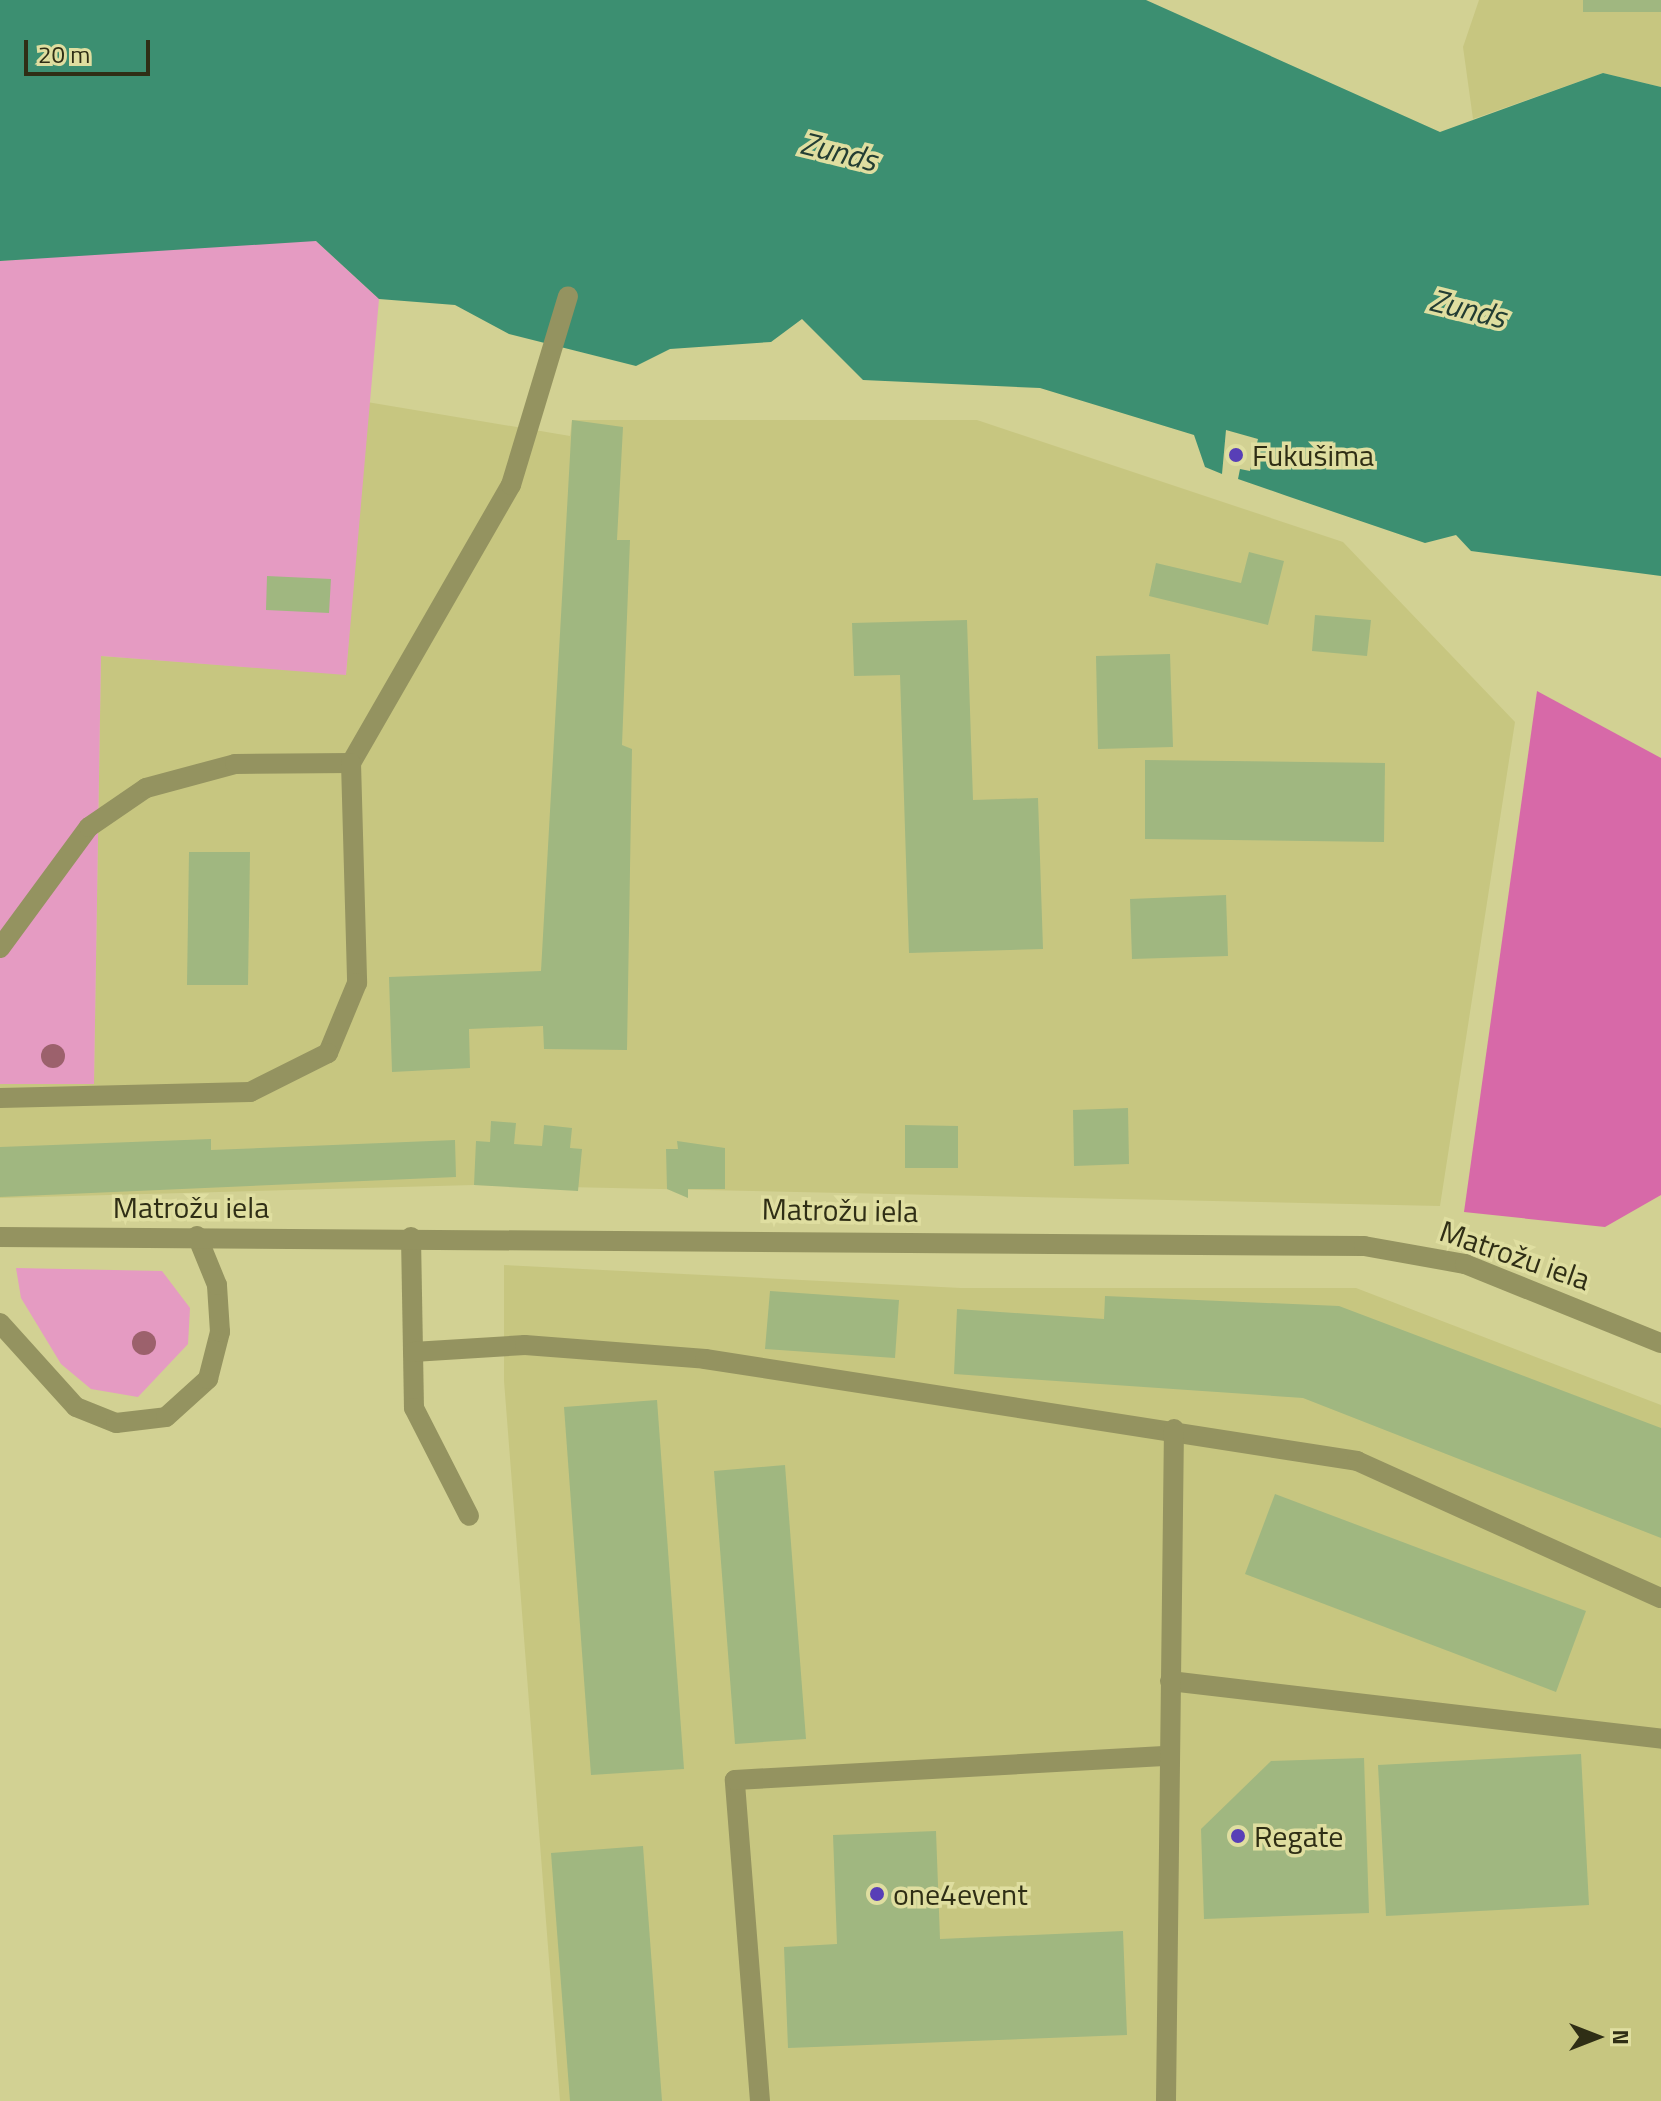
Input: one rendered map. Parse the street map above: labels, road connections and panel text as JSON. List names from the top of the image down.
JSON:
{
  "streets": {
    "street": ["Matrožu iela"]
  },
  "water": ["Zunds"],
  "places": ["Fukušima", "Regate", "one4event"],
  "scale_bar": "20 m",
  "north": "right"
}
